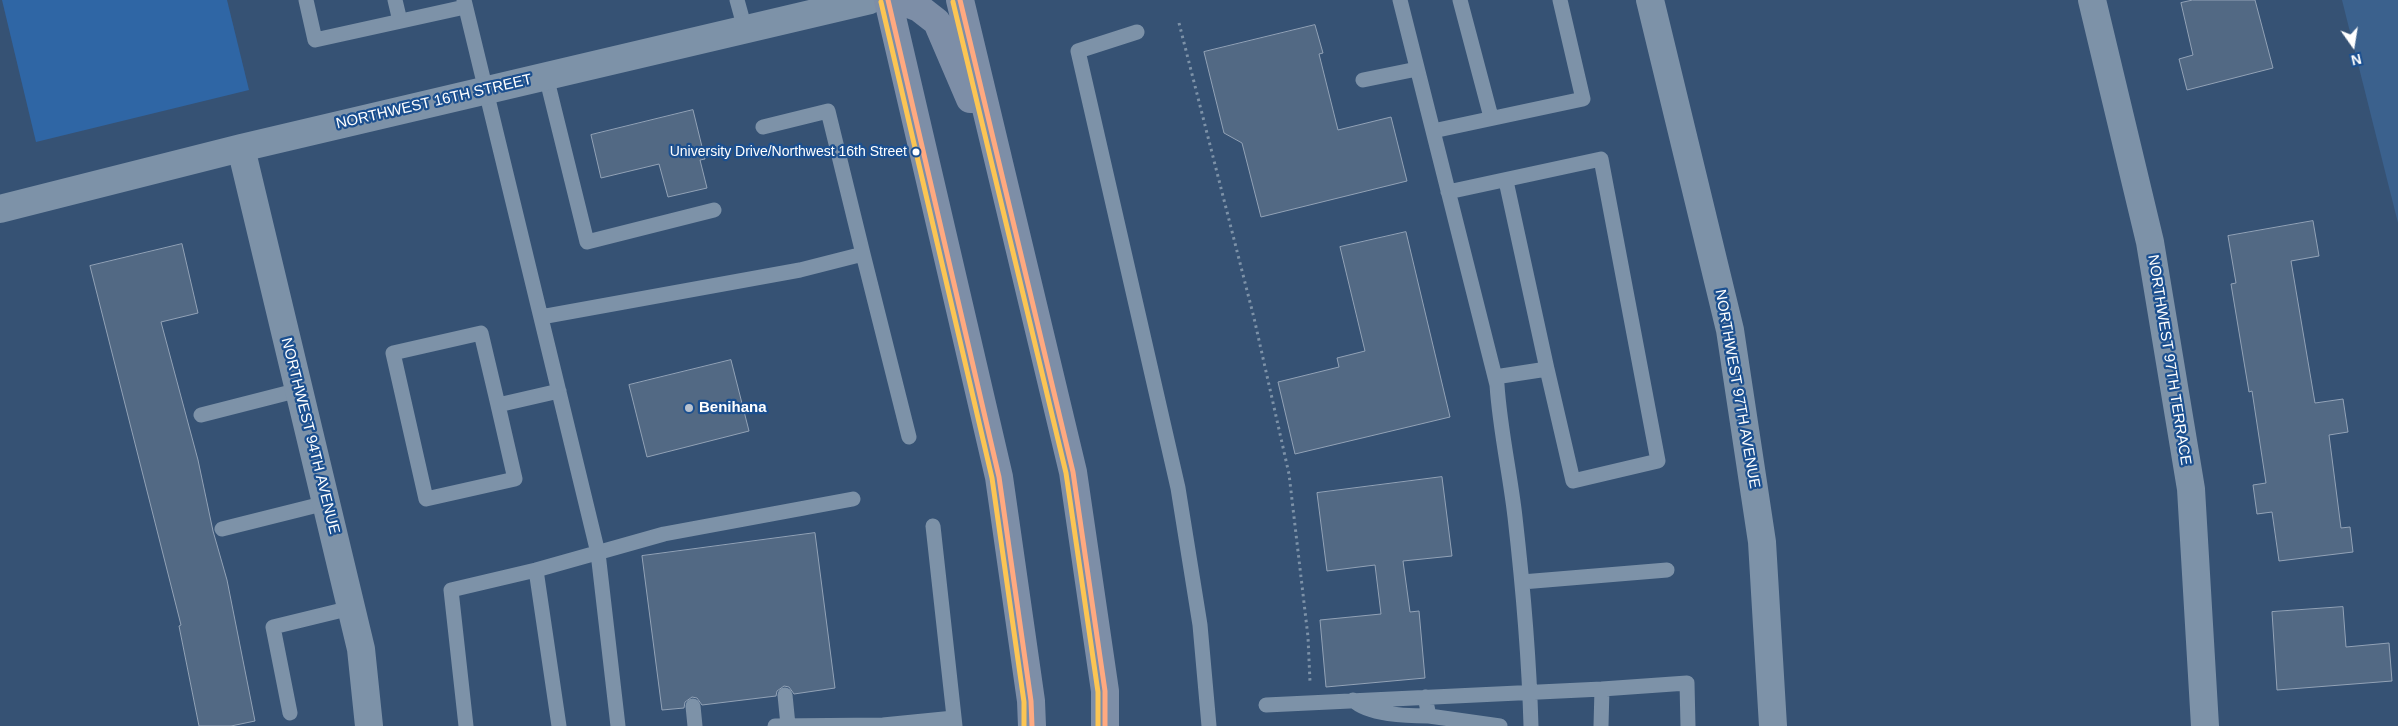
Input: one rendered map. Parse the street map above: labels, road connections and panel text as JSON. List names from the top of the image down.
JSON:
{
  "streets": {
    "street": [
      "NORTHWEST 16TH STREET",
      "NORTHWEST 97TH TERRACE",
      "NORTHWEST 97TH AVENUE",
      "NORTHWEST 94TH AVENUE"
    ]
  },
  "crossings": [
    ["NORTHWEST 16TH STREET", "NORTHWEST 94TH AVENUE"]
  ],
  "places": ["University Drive/Northwest 16th Street", "Benihana"],
  "north": "bottom"
}
